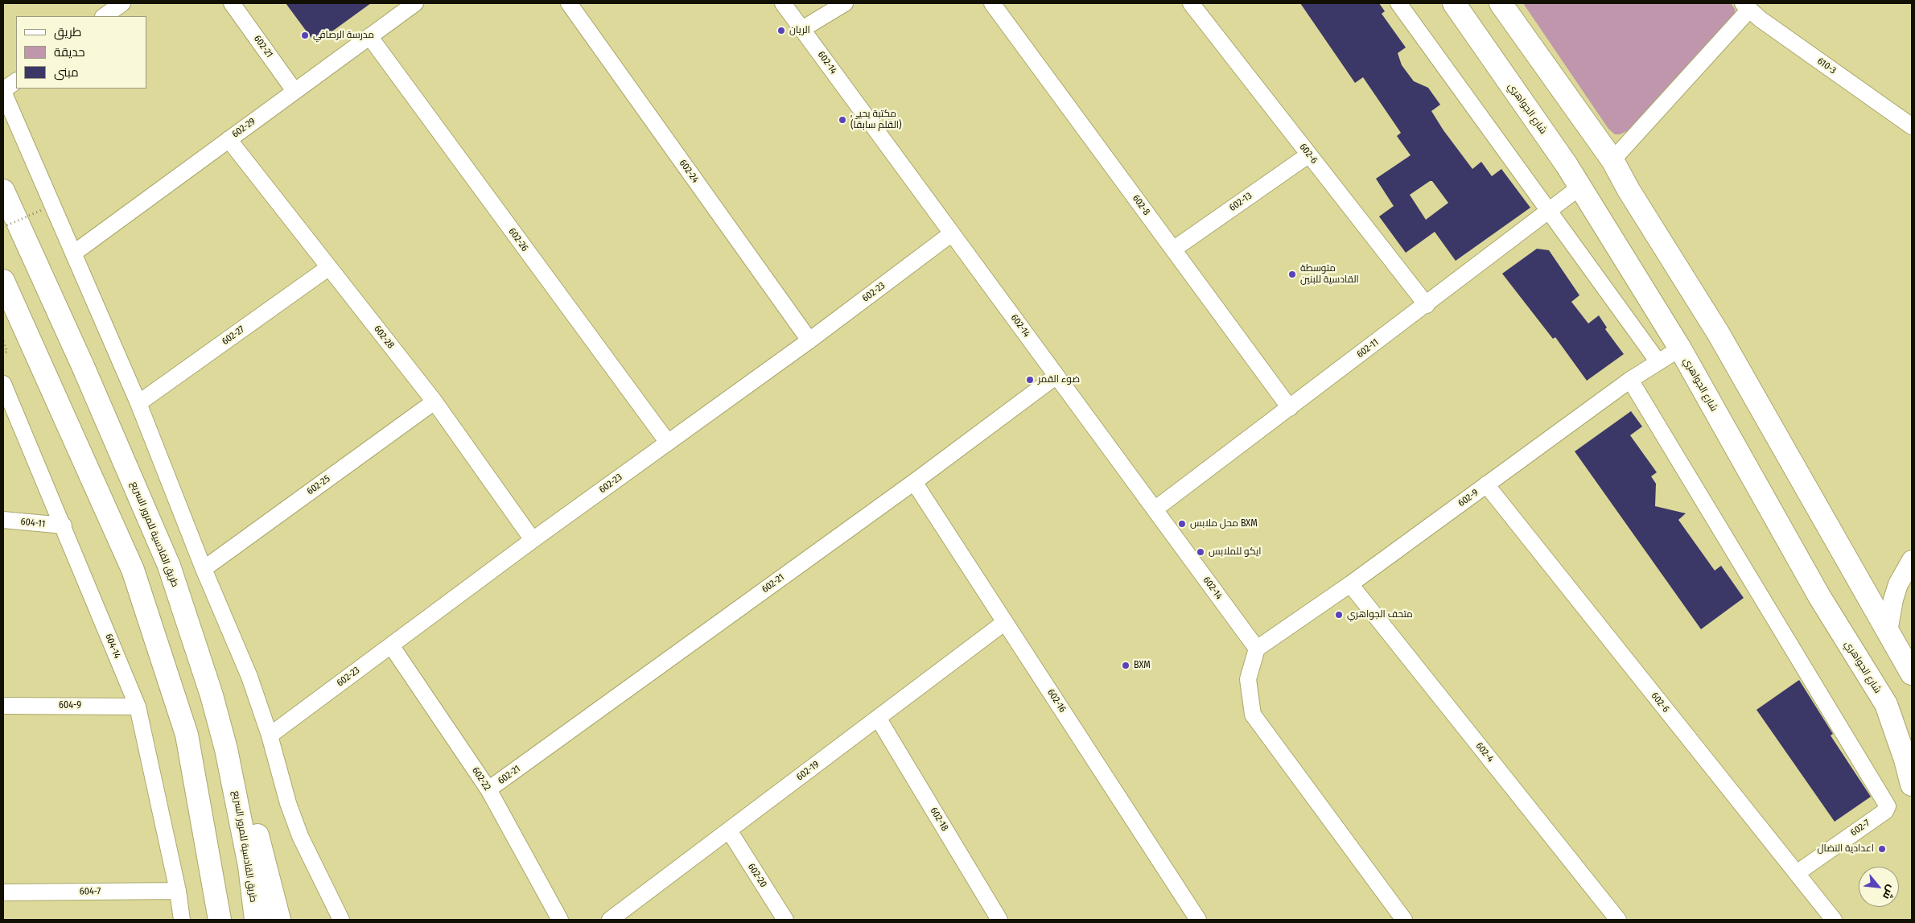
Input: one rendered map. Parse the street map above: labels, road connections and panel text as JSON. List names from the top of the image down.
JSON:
{
  "streets": {
    "main road": ["شارع الجواهري", "طريق القادسية للمرور السريع"],
    "street": [
      "602-21",
      "602-14",
      "610-3",
      "602-29",
      "602-6",
      "602-24",
      "602-13",
      "602-8",
      "602-26",
      "602-23",
      "602-27",
      "602-28",
      "602-11",
      "602-25",
      "602-9",
      "604-11",
      "604-14",
      "602-16",
      "604-9",
      "602-4",
      "602-19",
      "602-22",
      "602-18",
      "602-7",
      "602-20",
      "604-7"
    ]
  },
  "crossings": [
    ["602-21", "602-14"],
    ["602-21", "602-29"],
    ["602-21", "602-16"],
    ["602-21", "602-22"],
    ["602-14", "602-23"],
    ["602-14", "602-11"],
    ["602-14", "602-9"],
    ["شارع الجواهري", "602-11"],
    ["شارع الجواهري", "602-9"],
    ["602-29", "602-26"],
    ["602-29", "602-28"],
    ["602-6", "602-13"],
    ["602-6", "602-11"],
    ["602-6", "602-9"],
    ["602-6", "602-7"],
    ["602-24", "602-23"],
    ["602-13", "602-8"],
    ["602-8", "602-11"],
    ["602-26", "602-23"],
    ["602-23", "602-28"],
    ["602-23", "602-22"],
    ["602-27", "602-28"],
    ["602-28", "602-25"],
    ["602-9", "602-4"],
    ["602-9", "602-7"],
    ["604-11", "604-14"],
    ["604-14", "604-9"],
    ["604-14", "604-7"],
    ["602-16", "602-19"],
    ["602-19", "602-18"],
    ["602-19", "602-20"]
  ],
  "places": [
    "الريان",
    "مدرسة الرصافي",
    "مكتبة يحيى (القلم سابقا)",
    "متوسطة القادسية للبنين",
    "ضوء القمر",
    "محل ملابس BXM",
    "ايكو للملابس",
    "متحف الجواهري",
    "BXM",
    "اعدادية النضال"
  ],
  "legend": ["طريق", "حديقة", "مبنى"],
  "north": "bottom right"
}
